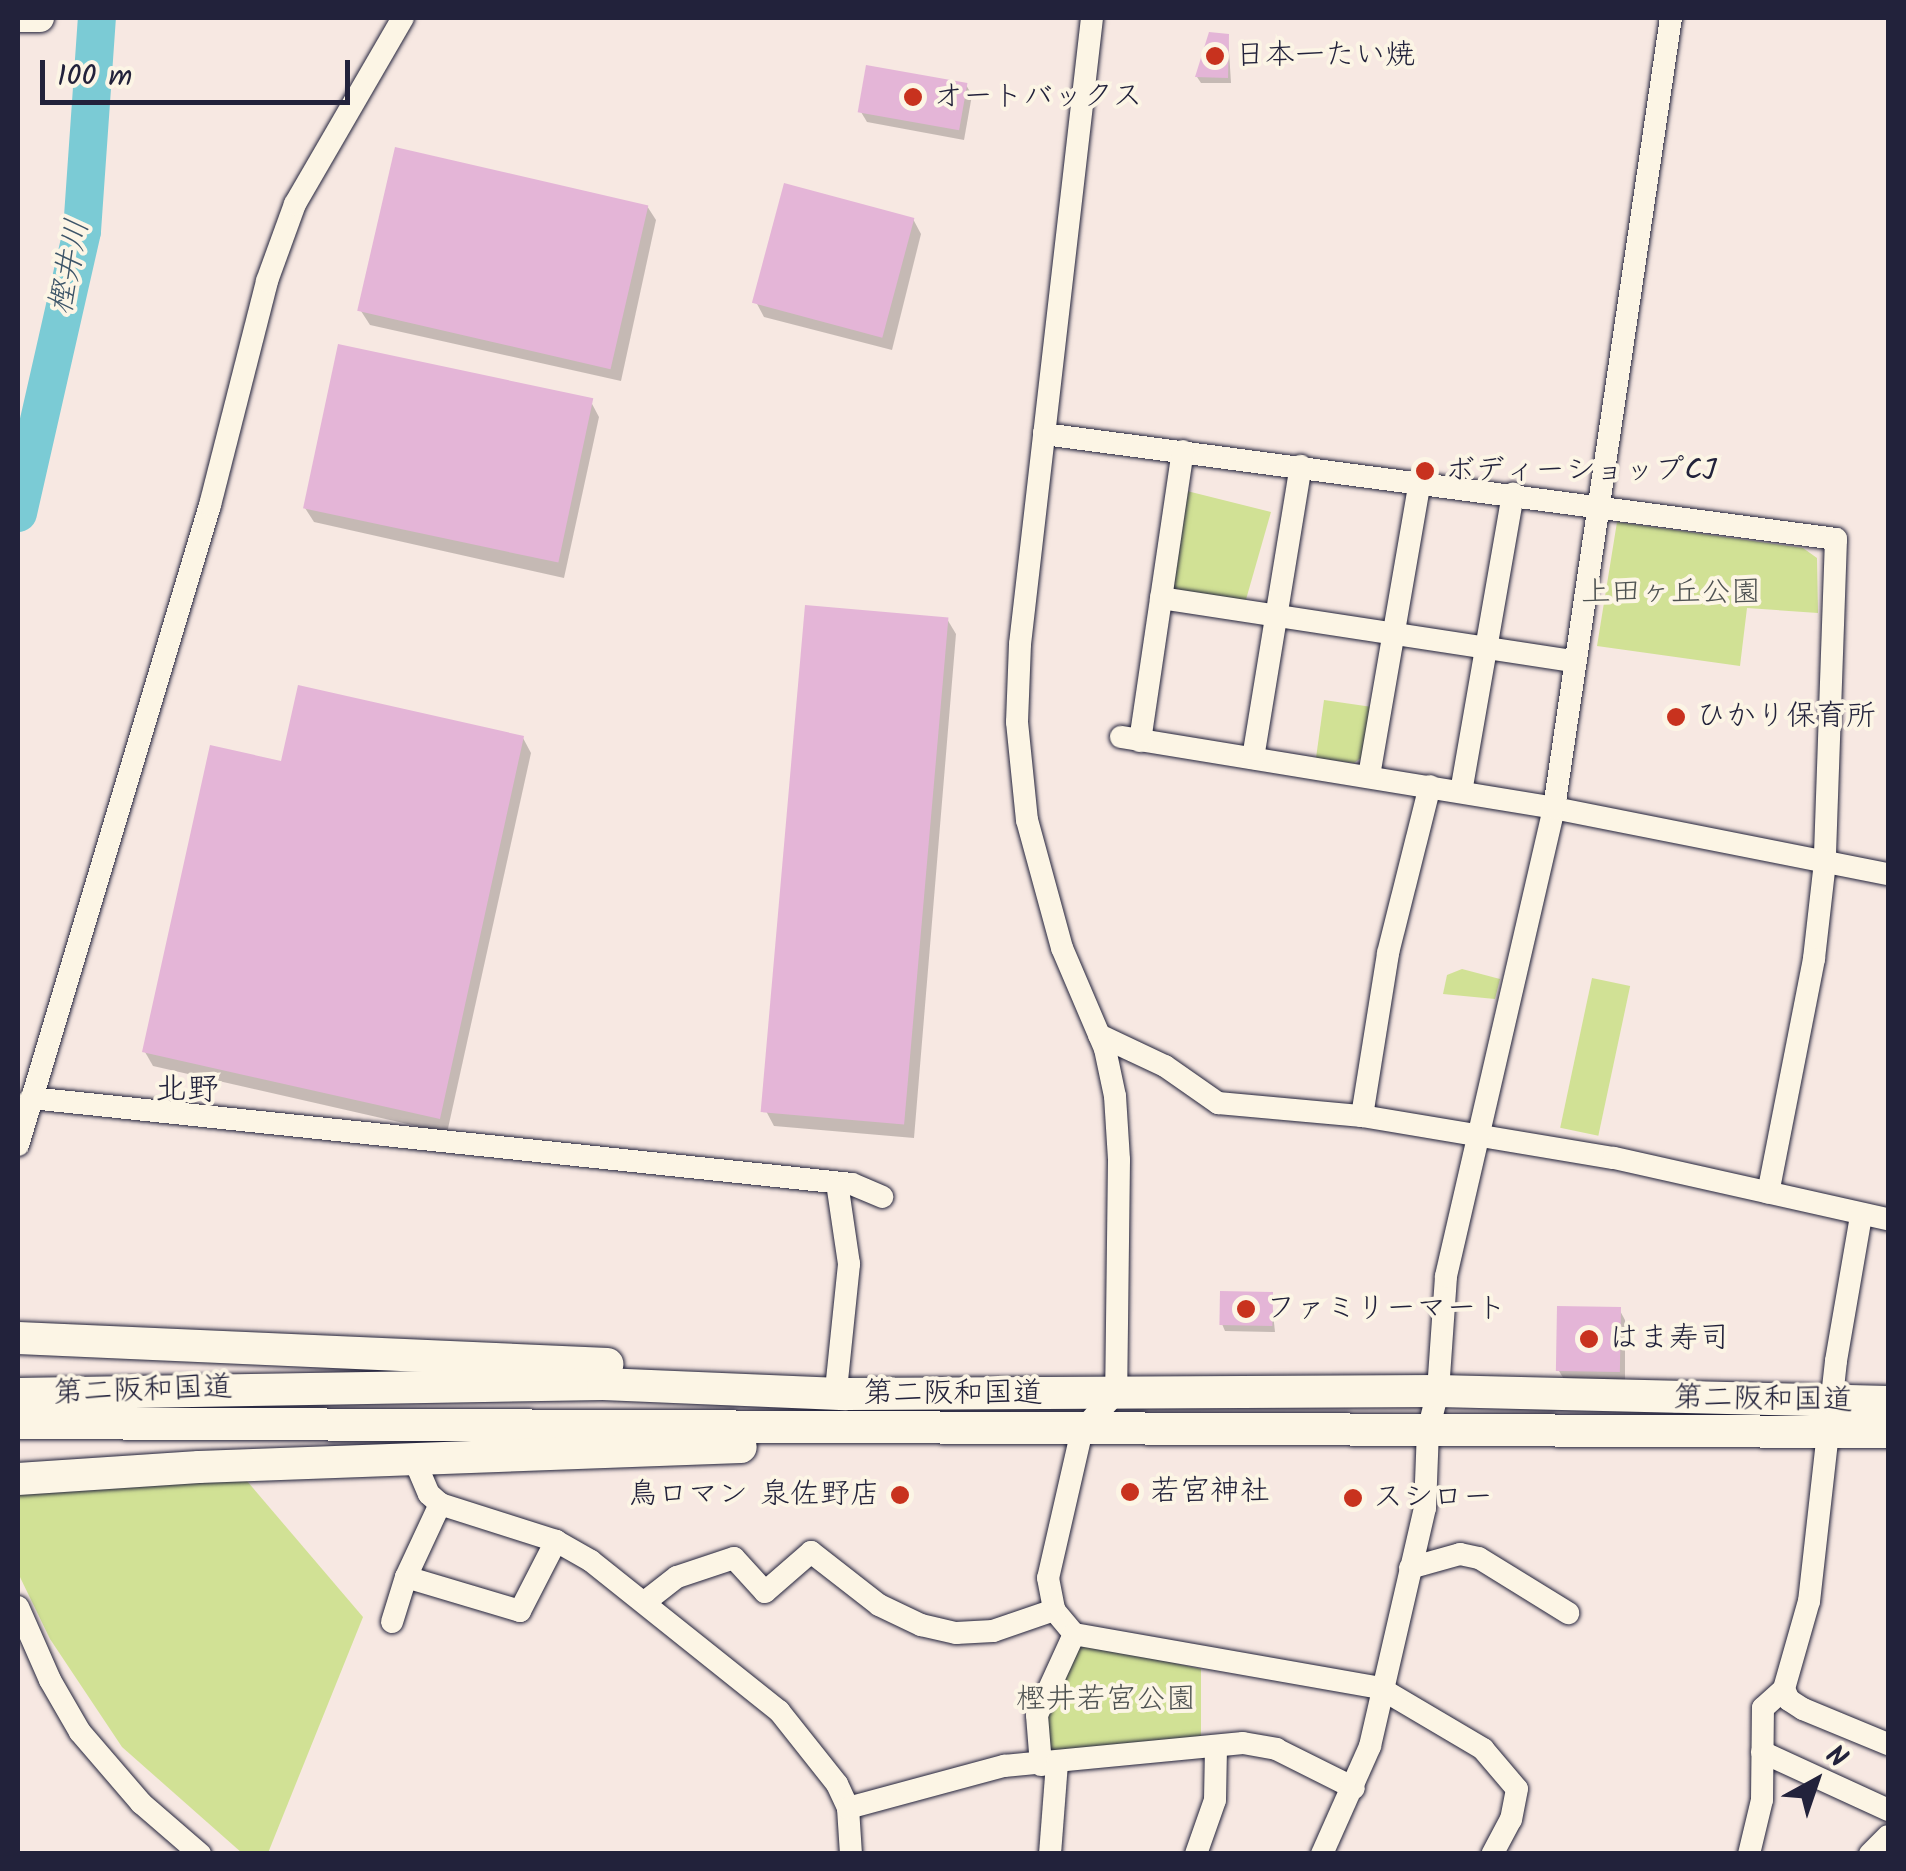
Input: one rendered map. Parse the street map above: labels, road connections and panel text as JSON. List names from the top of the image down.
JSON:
{
  "streets": {
    "highway": ["第二阪和国道"]
  },
  "districts": ["北野"],
  "water": ["樫井川"],
  "parks": ["上田ヶ丘公園", "樫井若宮公園"],
  "places": [
    "日本一たい焼",
    "オートバックス",
    "ボディーショップCJ",
    "ひかり保育所",
    "ファミリーマート",
    "はま寿司",
    "若宮神社",
    "鳥ロマン 泉佐野店",
    "スシロー"
  ],
  "scale_bar": "100 m",
  "north": "top right"
}
